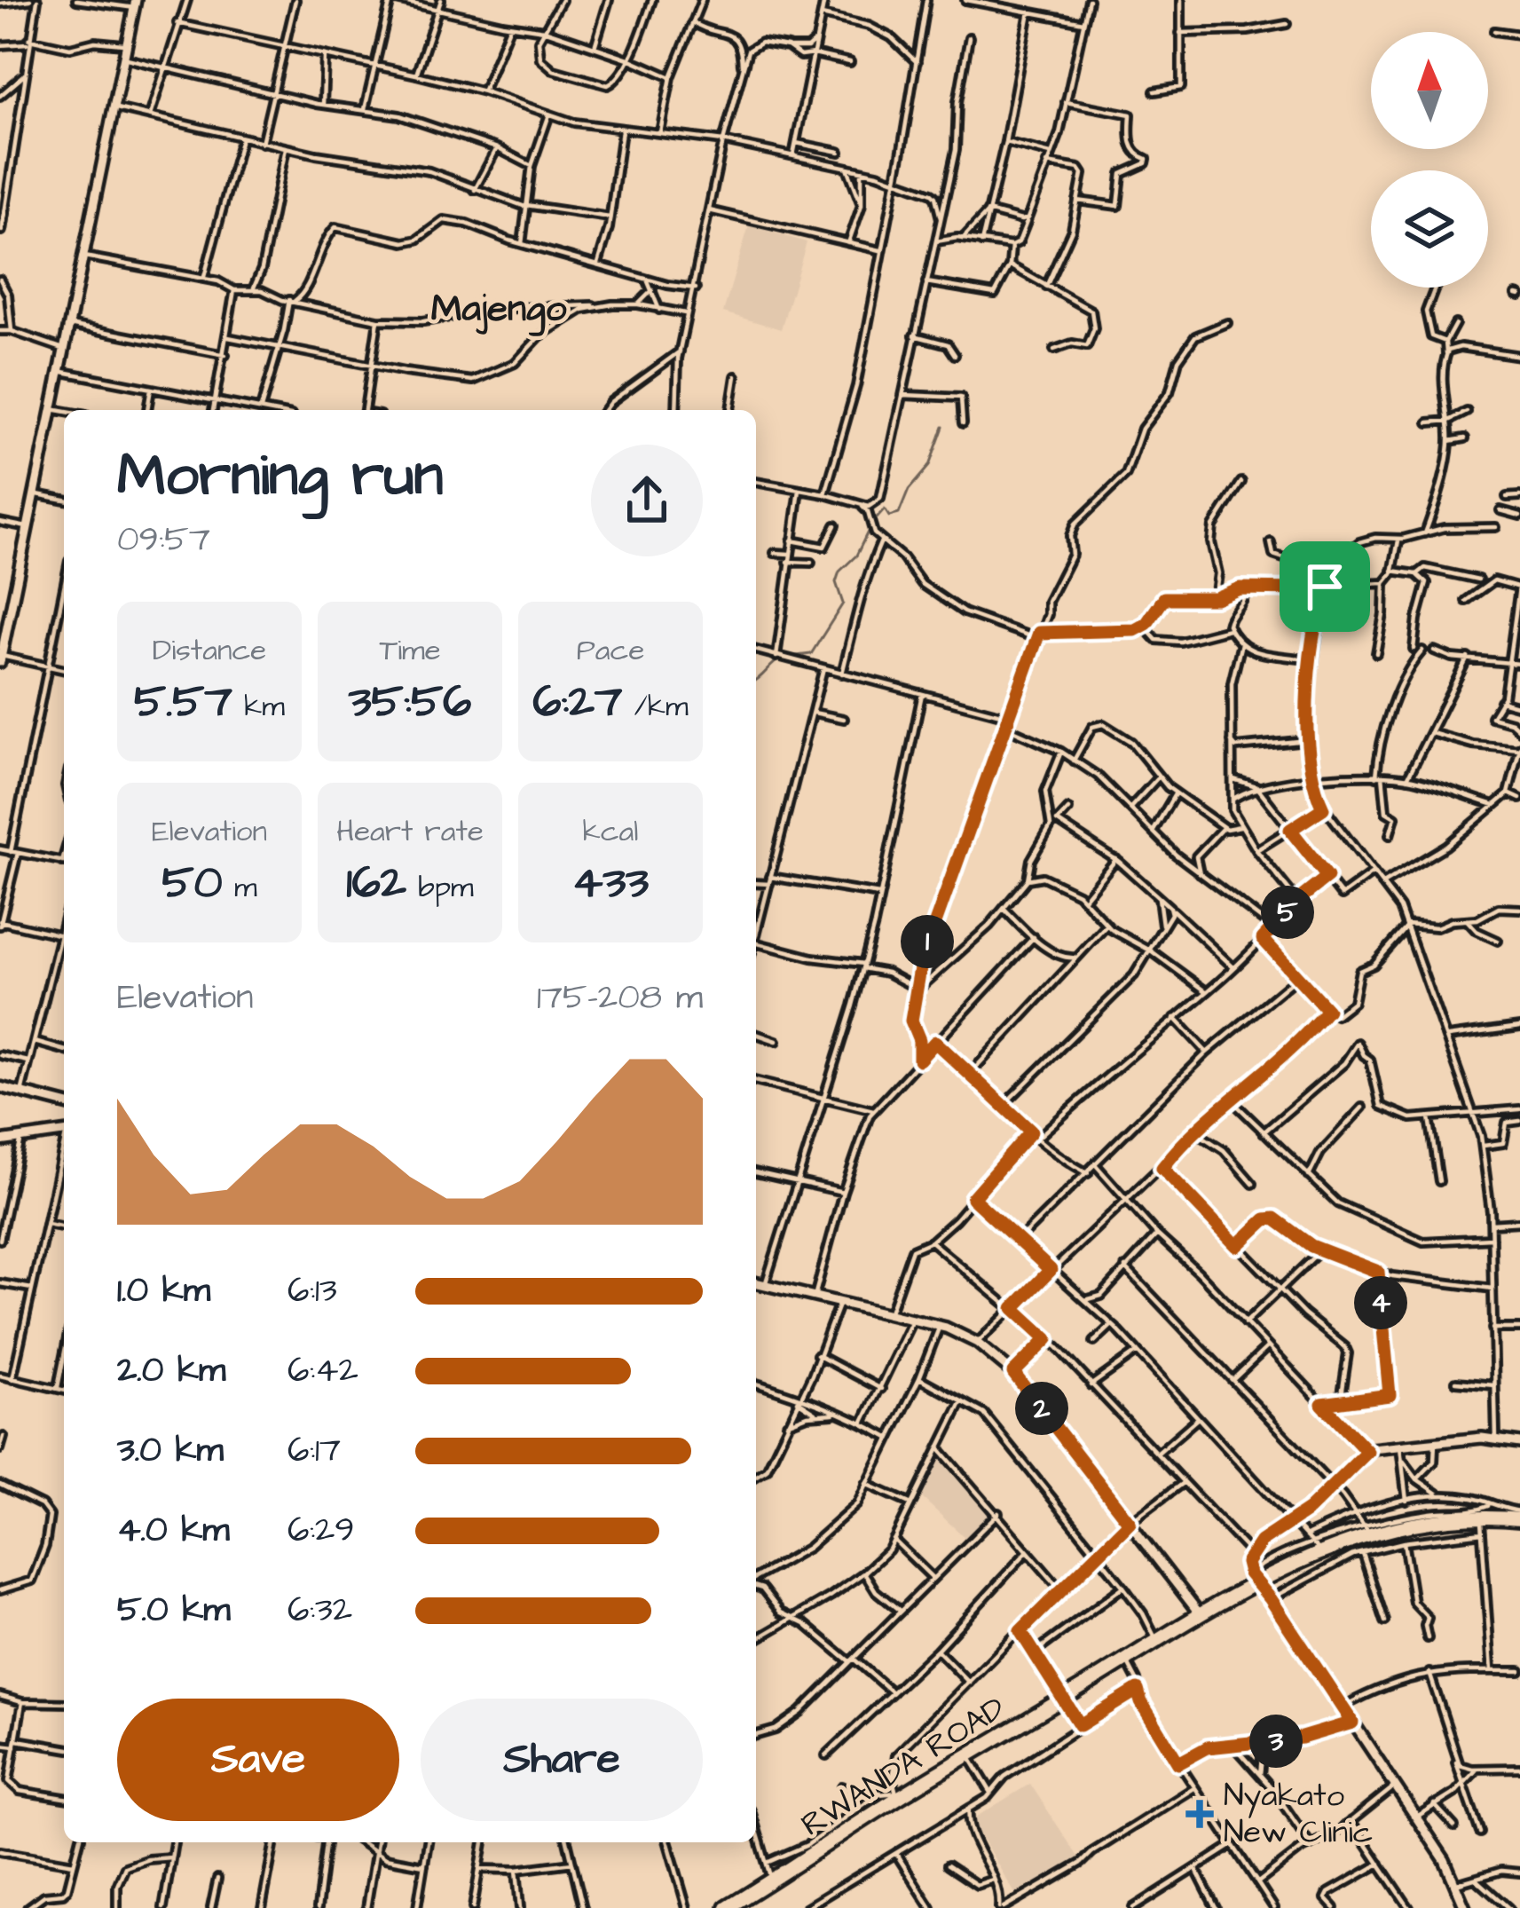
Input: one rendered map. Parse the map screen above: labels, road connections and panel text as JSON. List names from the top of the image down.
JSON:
{
  "streets": {
    "highway": ["RWANDA ROAD"]
  },
  "districts": ["Majengo"],
  "places": {
    "health": ["Nyakato New Clinic"]
  },
  "north": "top",
  "page": {
    "heading": ["Morning run", "09:57"],
    "stats": [
      ["Distance", "5.57 km"],
      ["Time", "35:56"],
      ["Pace", "6:27 /km"],
      ["Elevation", "50 m"],
      ["Heart rate", "162 bpm"],
      ["kcal", "433"]
    ],
    "pins": [
      "5",
      "1",
      "4",
      "2",
      "3"
    ],
    "chart": ["Elevation", "175–208 m"],
    "list": [
      {
        "name": "1.0 km",
        "note": "6:13"
      },
      {
        "name": "2.0 km",
        "note": "6:42"
      },
      {
        "name": "3.0 km",
        "note": "6:17"
      },
      {
        "name": "4.0 km",
        "note": "6:29"
      },
      {
        "name": "5.0 km",
        "note": "6:32"
      }
    ],
    "buttons": ["Save", "Share"]
  }
}
